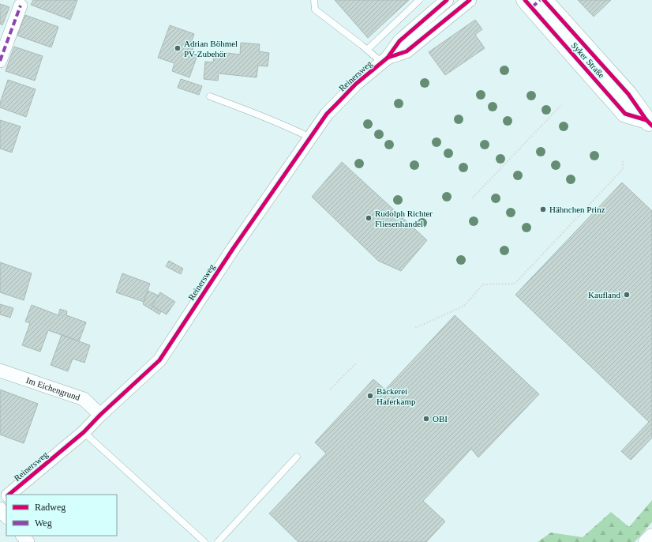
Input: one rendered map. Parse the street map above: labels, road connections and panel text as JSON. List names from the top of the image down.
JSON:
{
  "streets": {
    "main road": ["Syker Straße"],
    "street": ["Reinersweg", "Im Eichengrund"]
  },
  "crossings": [
    ["Reinersweg", "Im Eichengrund"]
  ],
  "places": [
    "Adrian Böhmel PV-Zubehör",
    "Hähnchen Prinz",
    "Rudolph Richter Fliesenhandel",
    "Kaufland",
    "Bäckerei Haferkamp",
    "OBI"
  ],
  "legend": ["Radweg", "Weg"]
}
